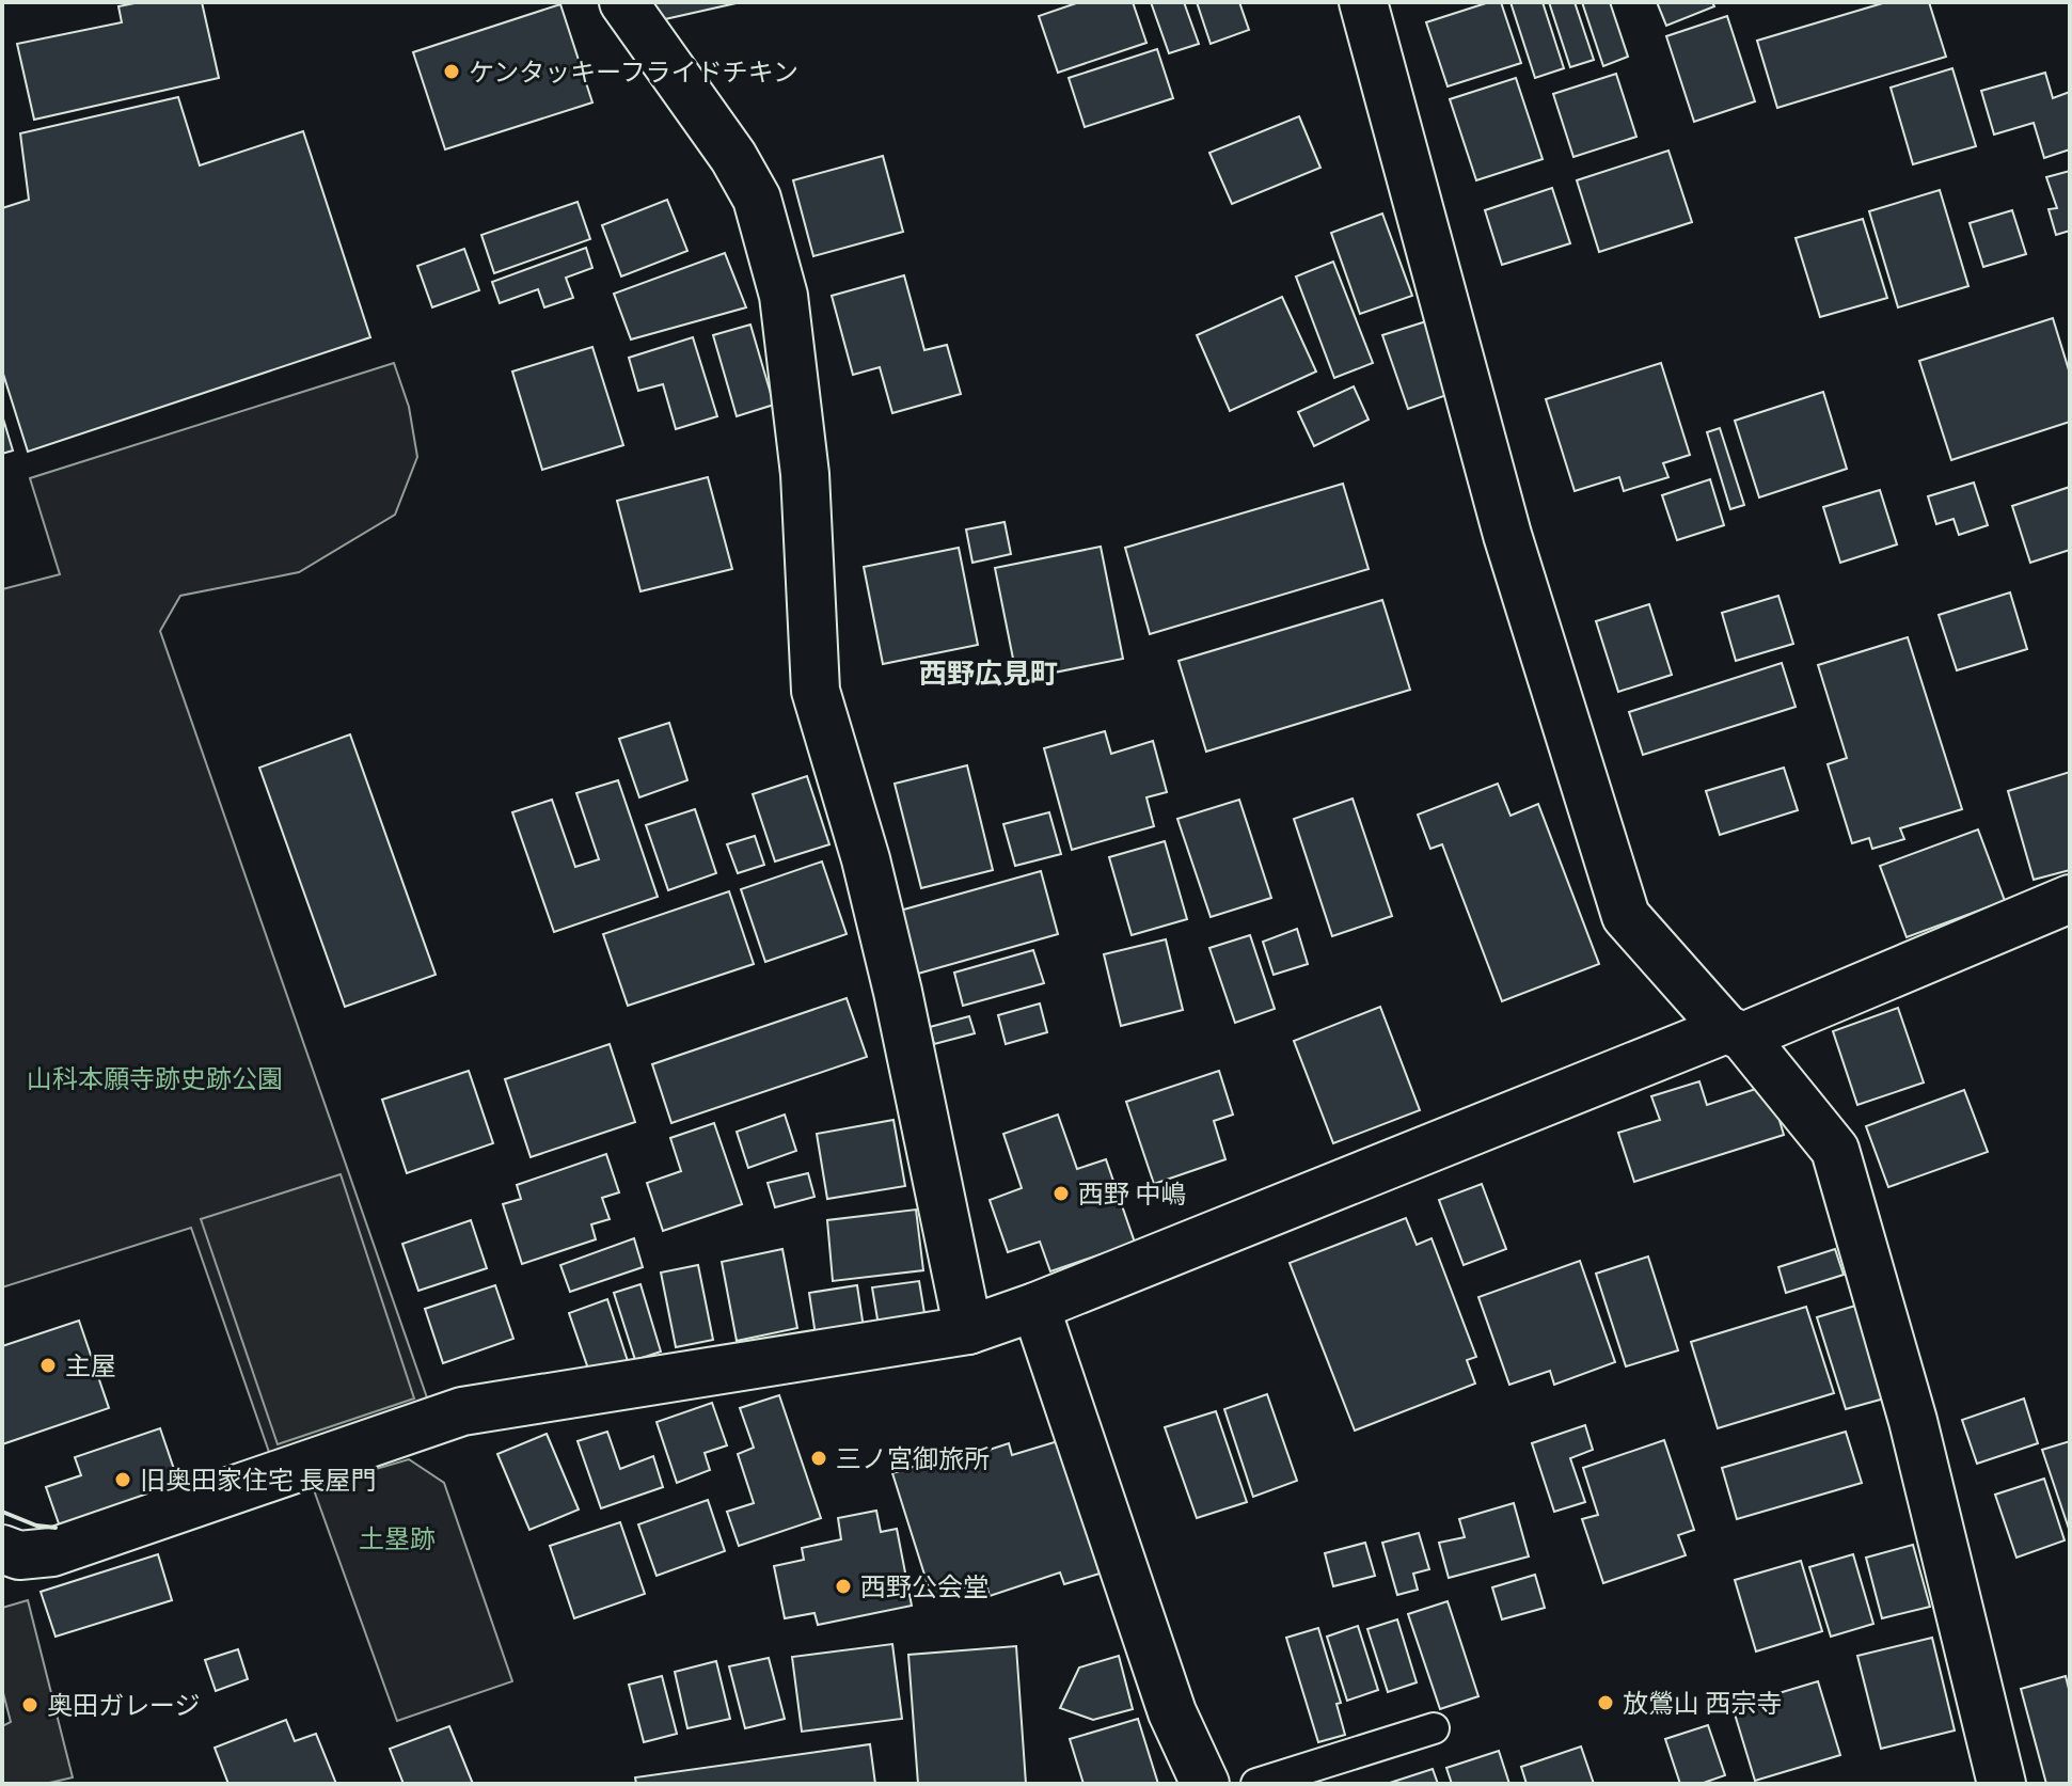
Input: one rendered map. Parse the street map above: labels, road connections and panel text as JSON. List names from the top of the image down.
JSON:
{
  "districts": ["西野広見町"],
  "parks": ["山科本願寺跡史跡公園", "土塁跡"],
  "places": [
    "ケンタッキーフライドチキン",
    "西野 中嶋",
    "主屋",
    "三ノ宮御旅所",
    "旧奥田家住宅 長屋門",
    "西野公会堂",
    "放鶯山 西宗寺",
    "奥田ガレージ"
  ]
}
